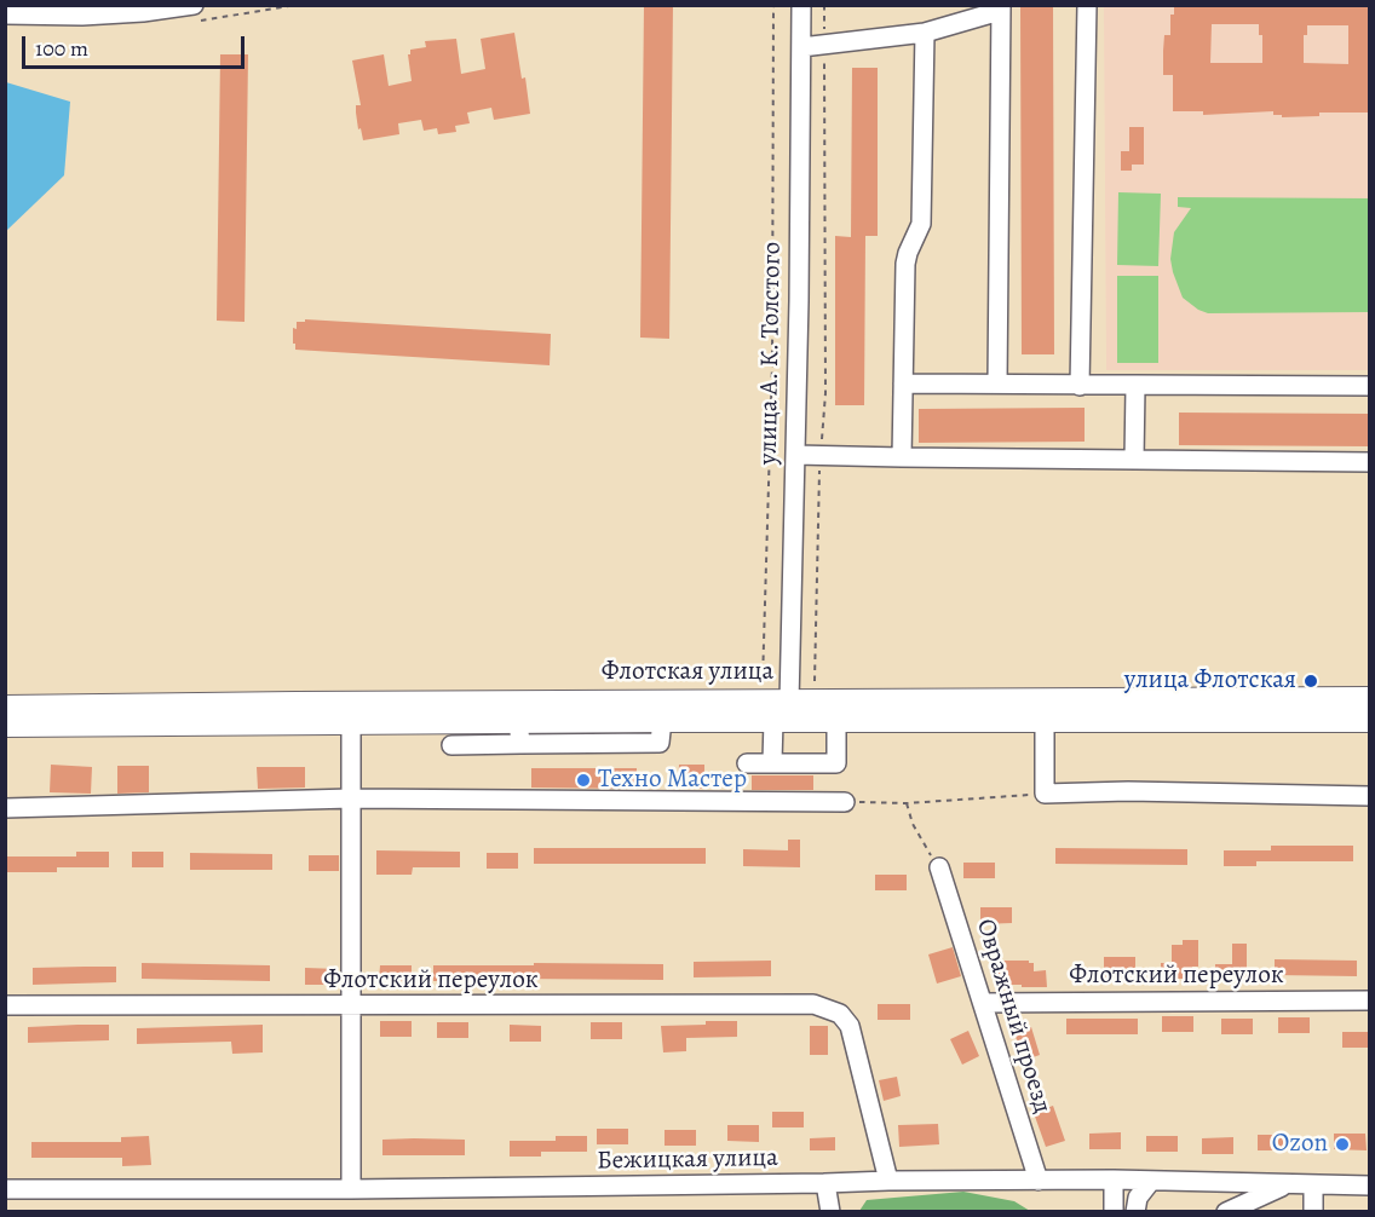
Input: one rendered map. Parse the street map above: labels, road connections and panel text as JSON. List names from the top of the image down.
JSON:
{
  "streets": {
    "main road": ["Флотская улица"],
    "street": [
      "улица А. К. Толстого",
      "Флотский переулок",
      "Овражный проезд",
      "Бежицкая улица"
    ]
  },
  "crossings": [
    ["улица А. К. Толстого", "Флотская улица"],
    ["Флотский переулок", "Овражный проезд"],
    ["Флотский переулок", "Бежицкая улица"],
    ["Овражный проезд", "Бежицкая улица"]
  ],
  "places": ["улица Флотская", "Техно Мастер", "Ozon"],
  "scale_bar": "100 m"
}
